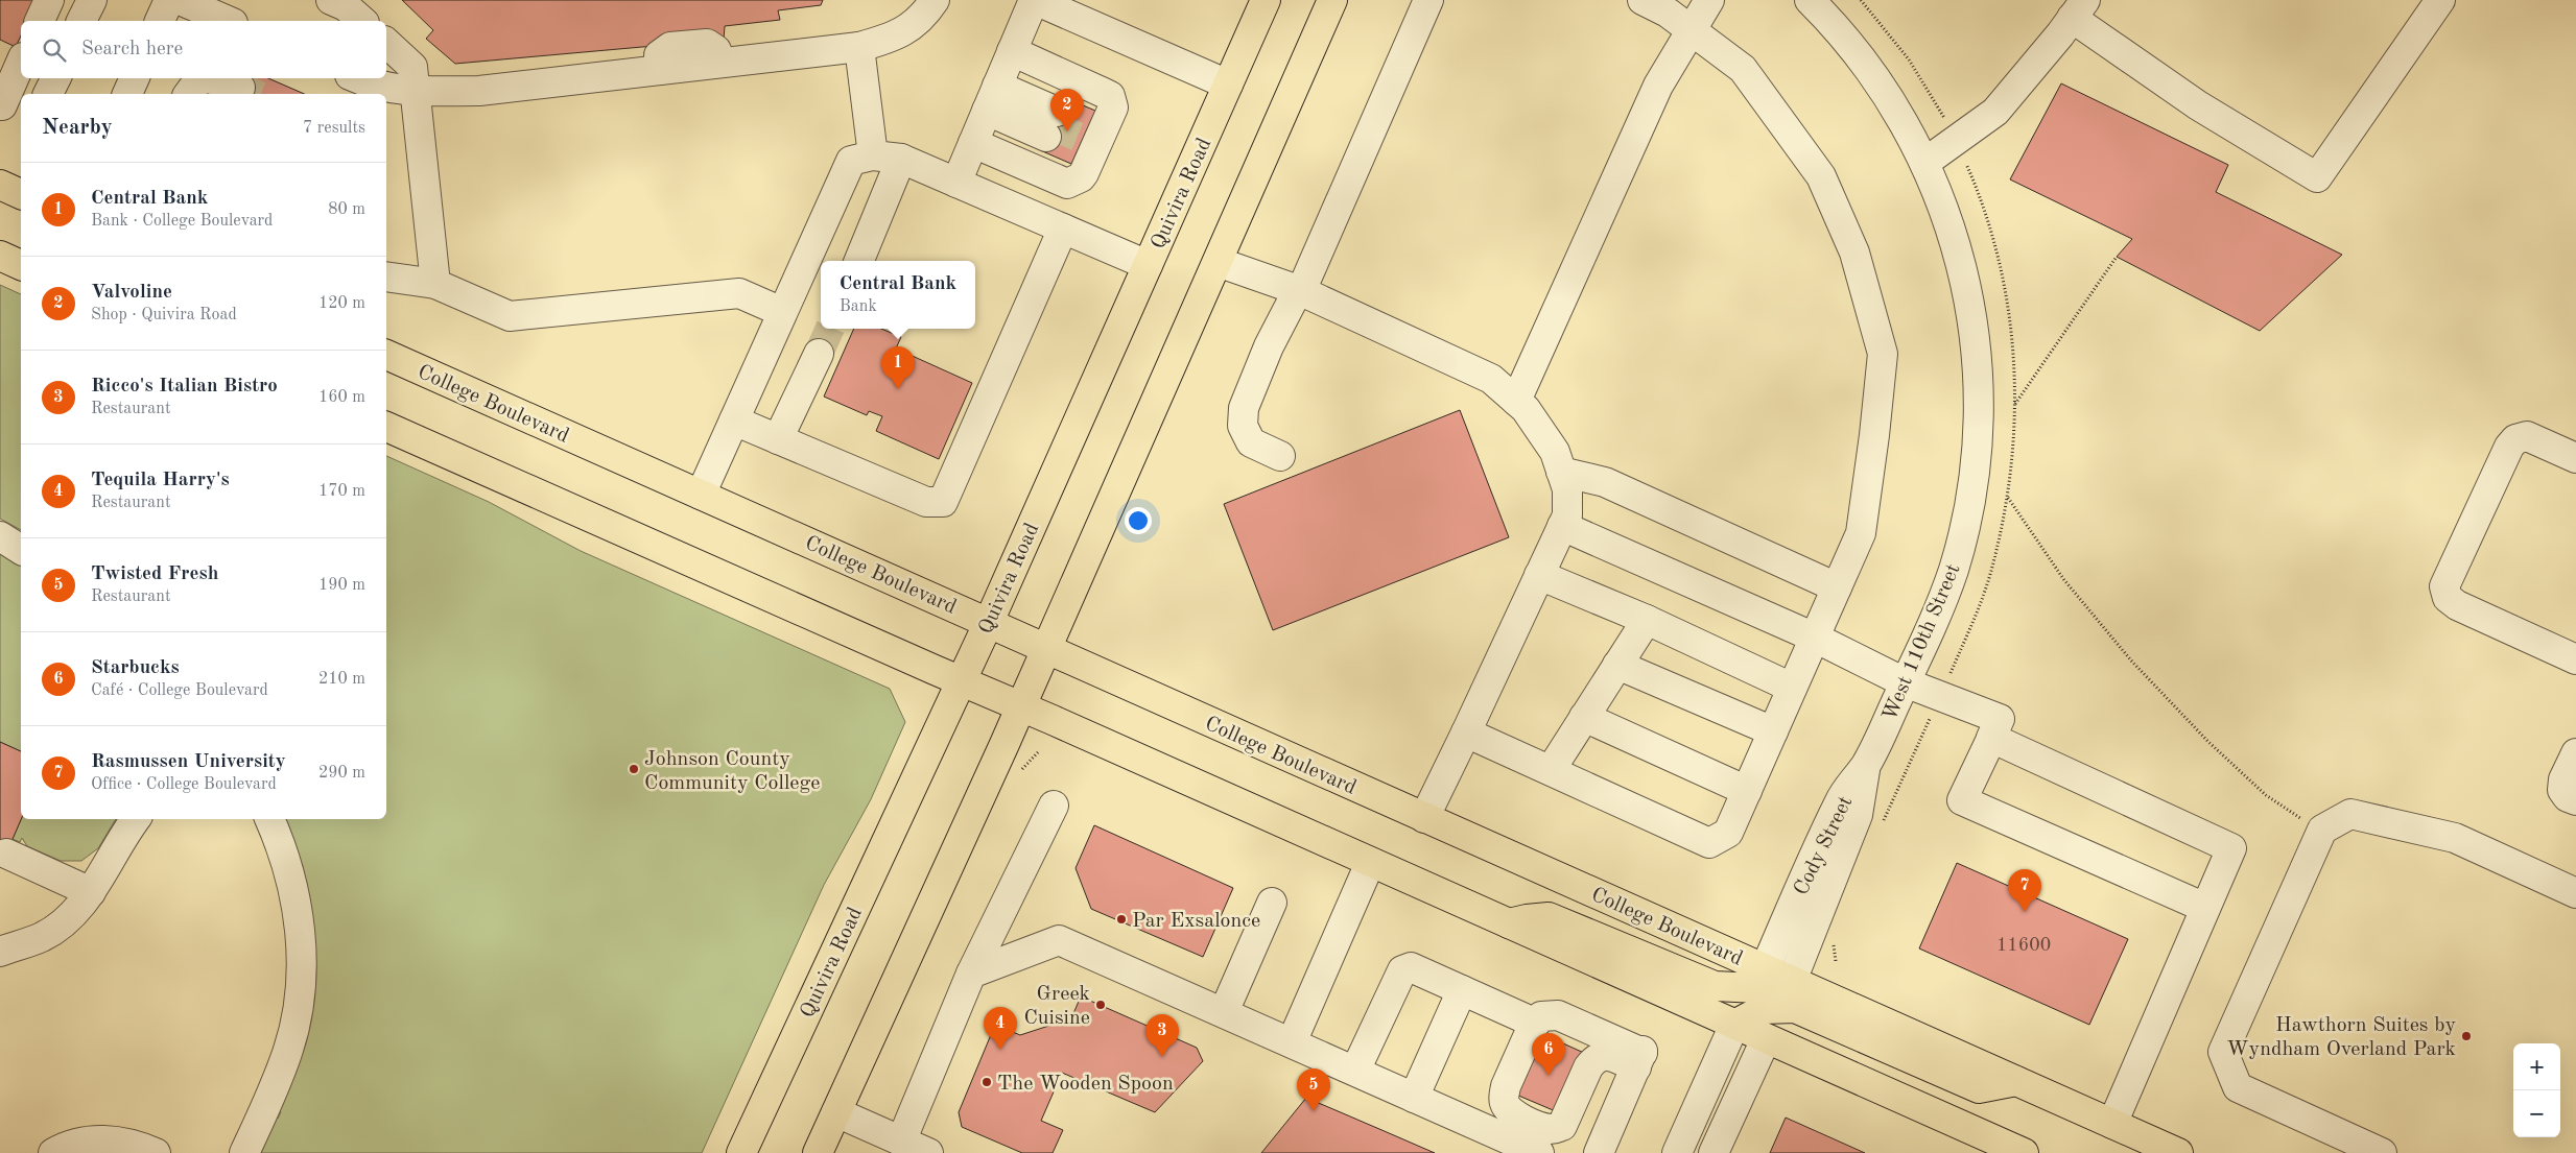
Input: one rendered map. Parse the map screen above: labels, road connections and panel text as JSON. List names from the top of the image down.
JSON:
{
  "streets": {
    "main road": ["Quivira Road", "College Boulevard"],
    "street": ["West 110th Street", "Cody Street"]
  },
  "crossings": [
    ["Quivira Road", "College Boulevard"],
    ["College Boulevard", "Cody Street"],
    ["West 110th Street", "Cody Street"]
  ],
  "places": [
    "Johnson County Community College",
    "Par Exsalonce",
    "Greek Cuisine",
    "Hawthorn Suites by Wyndham Overland Park",
    "The Wooden Spoon"
  ],
  "house_numbers": ["11600"],
  "page": {
    "search": "Search here",
    "pins": [
      "2",
      "1",
      "7",
      "4",
      "3",
      "6",
      "5"
    ],
    "heading": ["Nearby", "7 results"],
    "list": [
      {
        "mark": "1",
        "name": "Central Bank",
        "note": "Bank · College Boulevard",
        "value": "80 m"
      },
      {
        "mark": "2",
        "name": "Valvoline",
        "note": "Shop · Quivira Road",
        "value": "120 m"
      },
      {
        "mark": "3",
        "name": "Ricco's Italian Bistro",
        "note": "Restaurant",
        "value": "160 m"
      },
      {
        "mark": "4",
        "name": "Tequila Harry's",
        "note": "Restaurant",
        "value": "170 m"
      },
      {
        "mark": "5",
        "name": "Twisted Fresh",
        "note": "Restaurant",
        "value": "190 m"
      },
      {
        "mark": "6",
        "name": "Starbucks",
        "note": "Café · College Boulevard",
        "value": "210 m"
      },
      {
        "mark": "7",
        "name": "Rasmussen University",
        "note": "Office · College Boulevard",
        "value": "290 m"
      }
    ],
    "popup": ["Central Bank", "Bank"],
    "map_buttons": ["+", "−"]
  }
}
